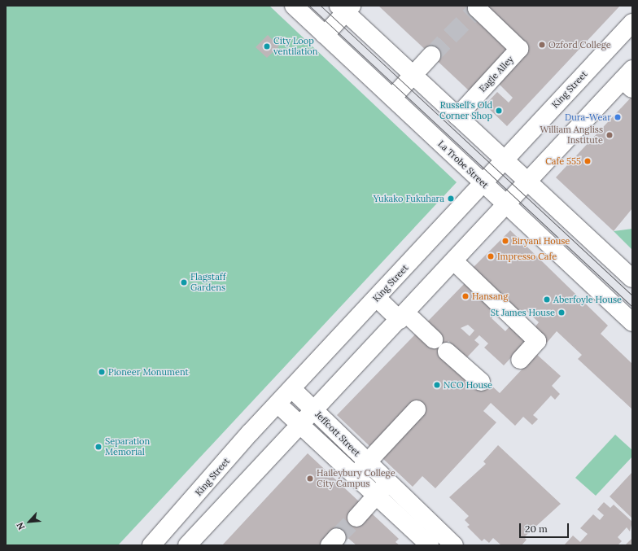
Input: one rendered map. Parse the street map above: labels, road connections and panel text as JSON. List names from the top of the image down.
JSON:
{
  "streets": {
    "main road": [
      "Eagle Alley",
      "King Street",
      "La Trobe Street",
      "Jeffcott Street"
    ]
  },
  "crossings": [
    ["King Street", "La Trobe Street"],
    ["King Street", "Jeffcott Street"]
  ],
  "places": [
    "Ozford College",
    "City Loop ventilation",
    "Russell's Old Corner Shop",
    "Dura-Wear",
    "William Angliss Institute",
    "Cafe 555",
    "Yukako Fukuhara",
    "Biryani House",
    "Impresso Cafe",
    "Flagstaff Gardens",
    "Hansang",
    "Aberfoyle House",
    "St James House",
    "Pioneer Monument",
    "NCO House",
    "Separation Memorial",
    "Haileybury College City Campus"
  ],
  "scale_bar": "20 m",
  "north": "bottom left"
}
